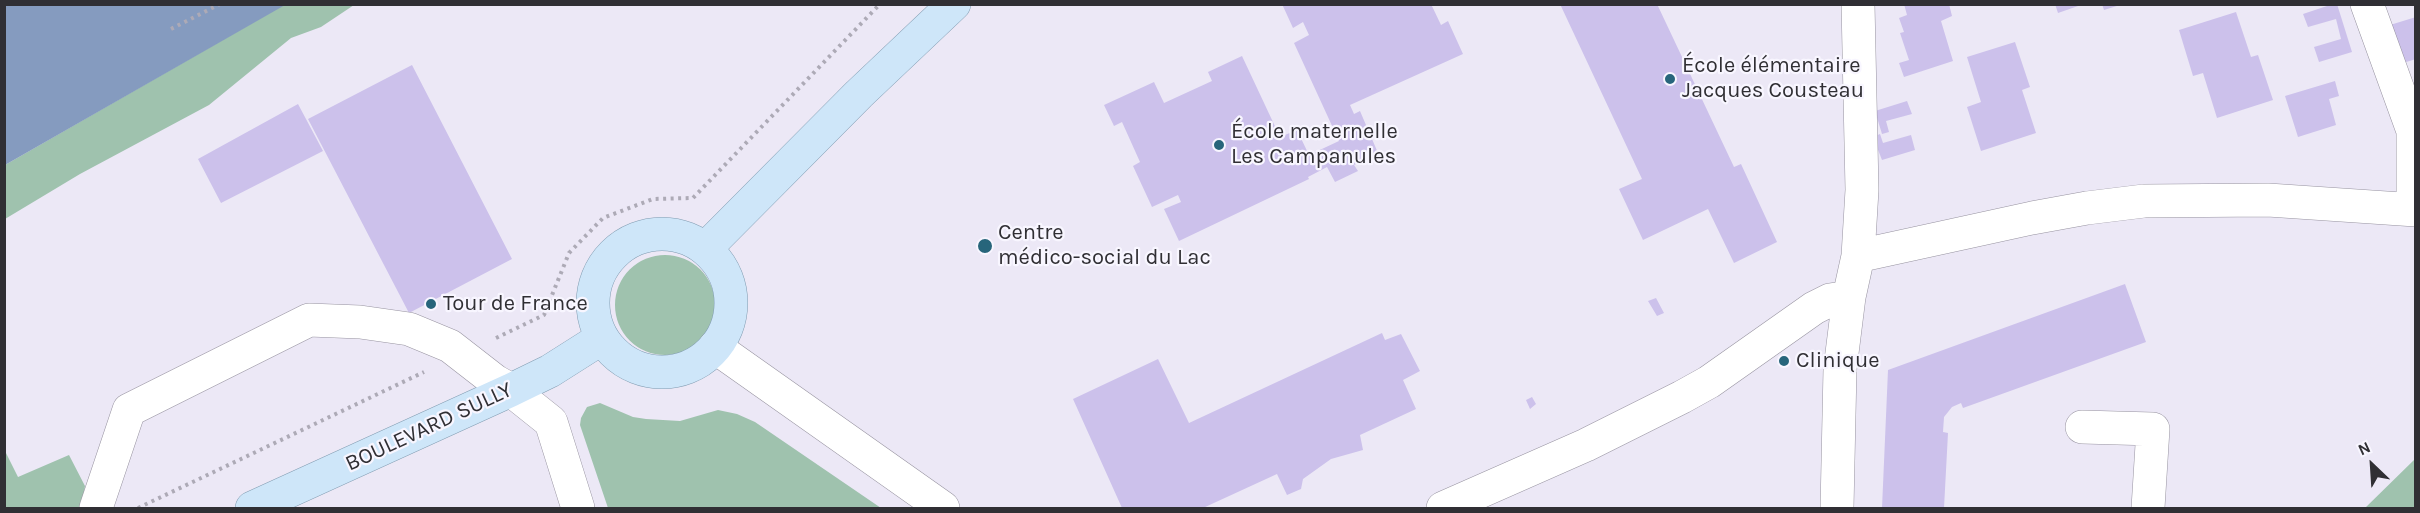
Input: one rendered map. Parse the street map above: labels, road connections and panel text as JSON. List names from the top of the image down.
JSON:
{
  "streets": {
    "main road": ["BOULEVARD SULLY"]
  },
  "places": [
    "École élémentaire Jacques Cousteau",
    "École maternelle Les Campanules",
    "Centre médico-social du Lac",
    "Tour de France",
    "Clinique"
  ],
  "north": "top left"
}
